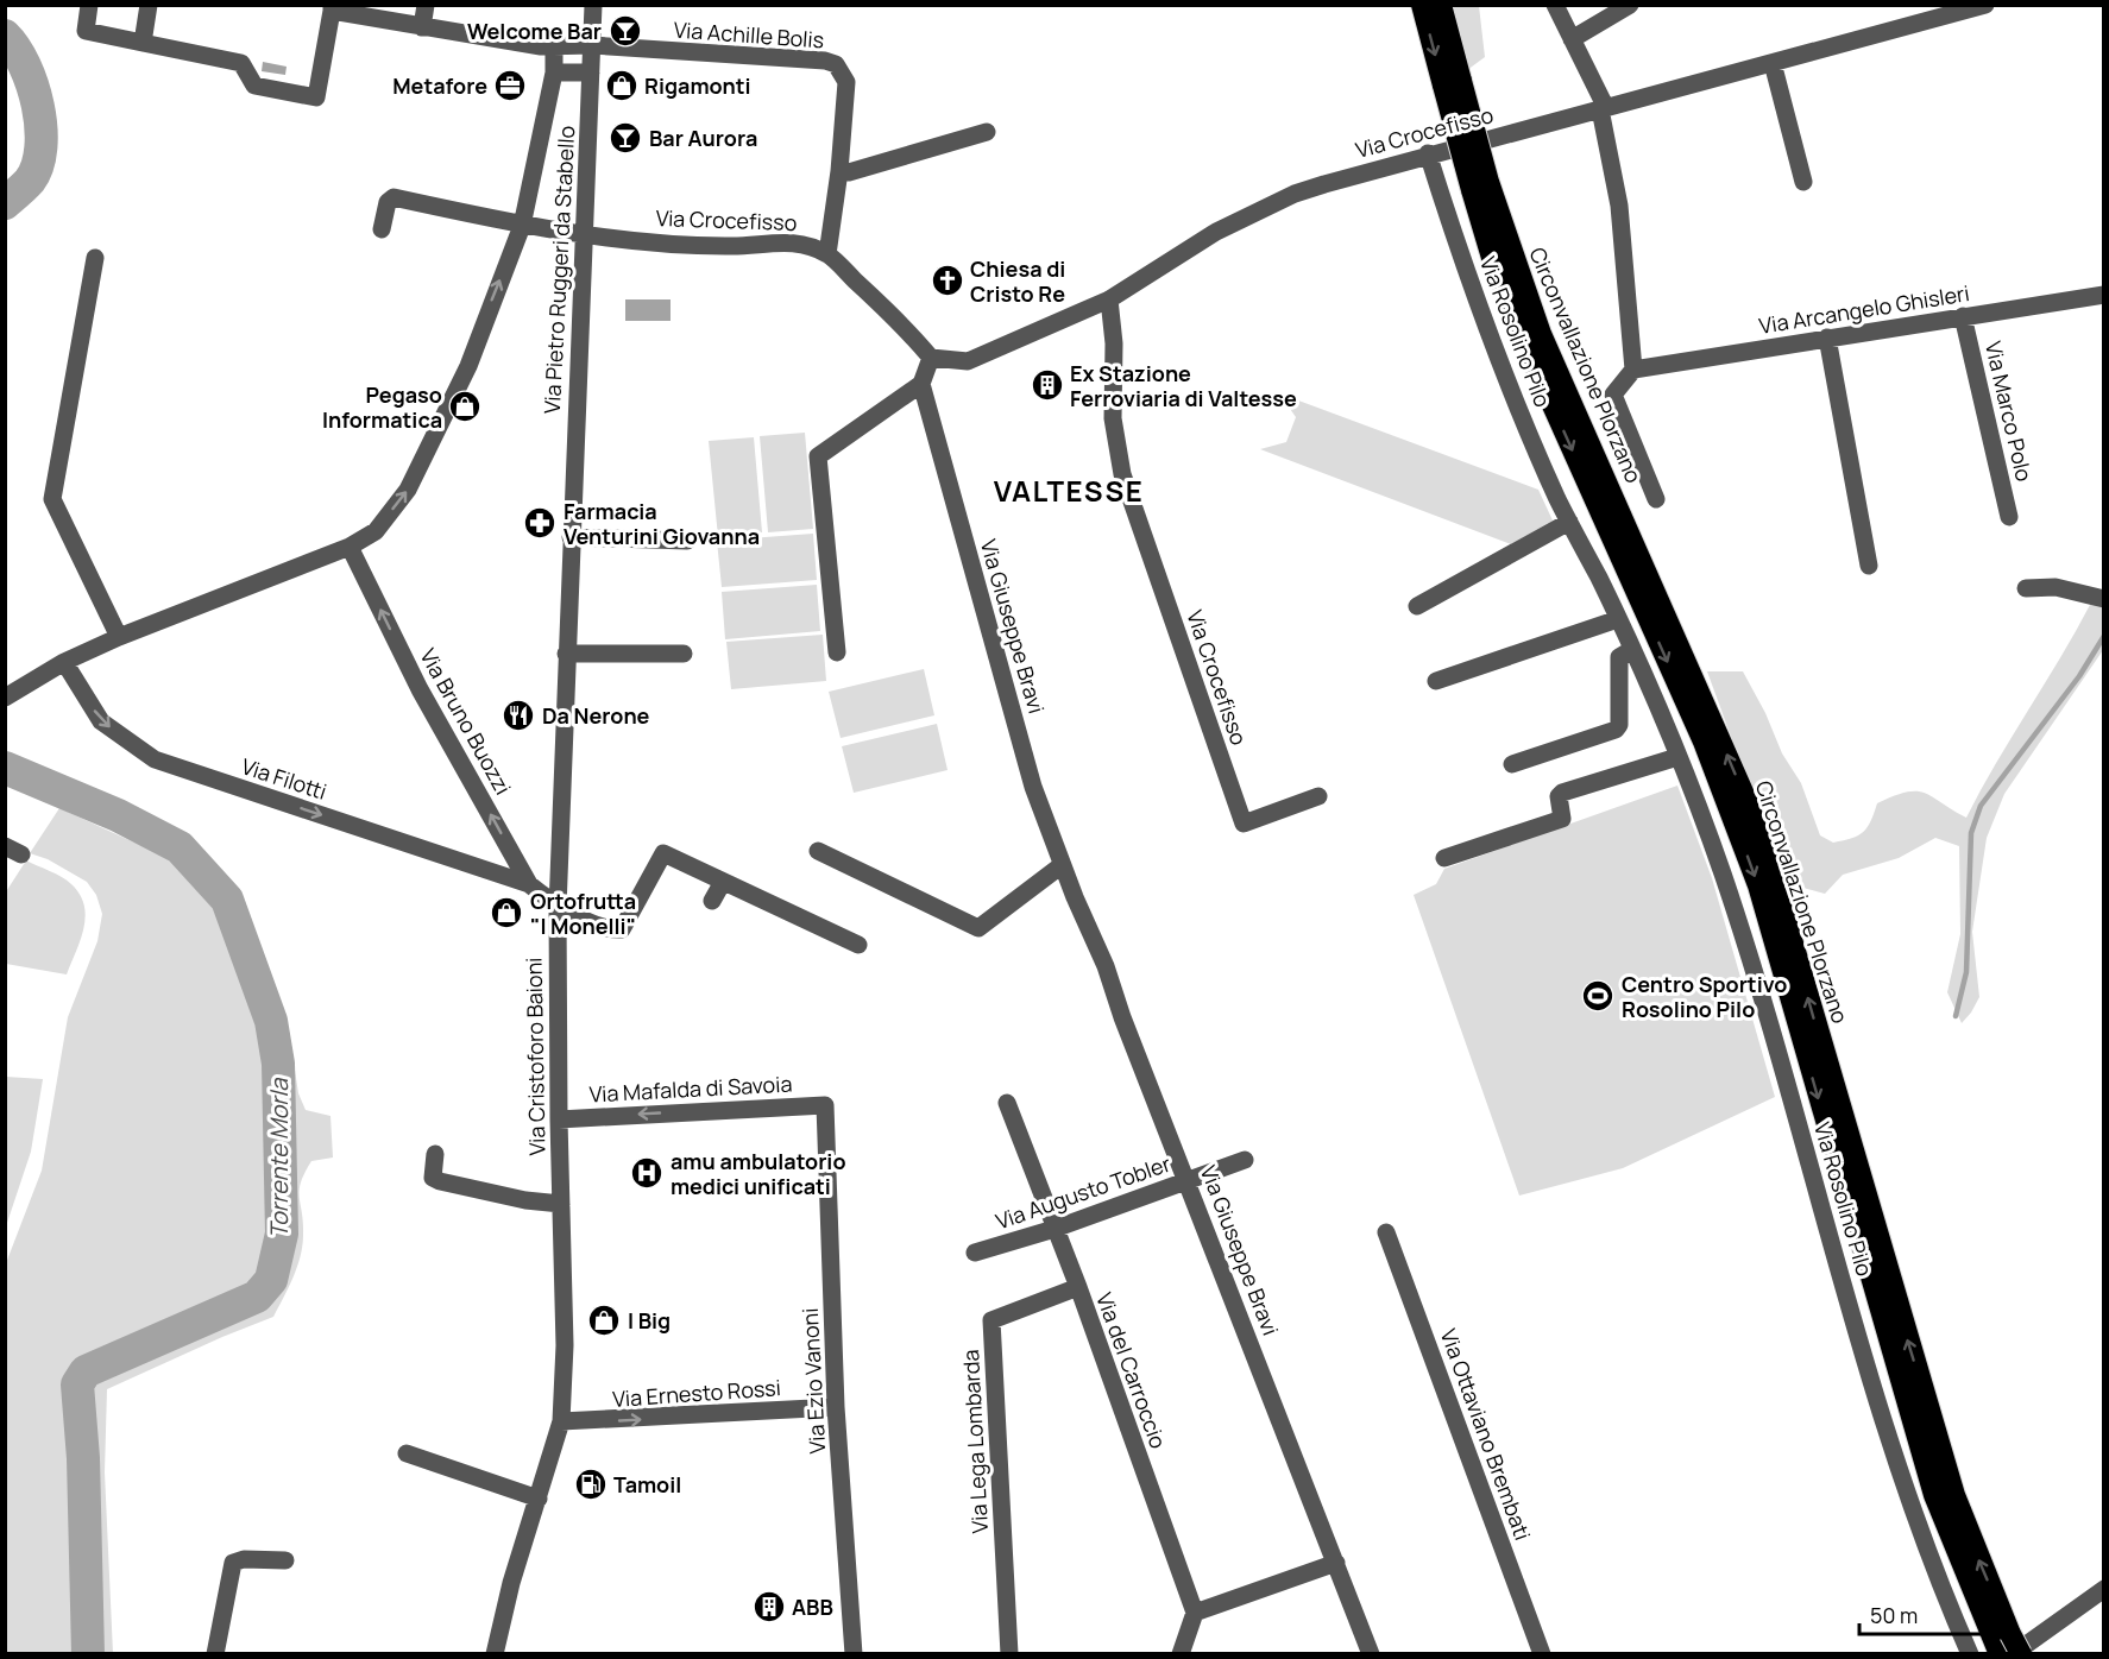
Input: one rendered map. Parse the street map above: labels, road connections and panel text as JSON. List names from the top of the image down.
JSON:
{
  "streets": {
    "highway": ["Circonvallazione Plorzano"],
    "street": [
      "Via Achille Bolis",
      "Via Crocefisso",
      "Via Pietro Ruggeri da Stabello",
      "Via Arcangelo Ghisleri",
      "Via Rosolino Pilo",
      "Via Marco Polo",
      "Via Giuseppe Bravi",
      "Via Bruno Buozzi",
      "Via Filotti",
      "Via Cristoforo Baioni",
      "Via Mafalda di Savoia",
      "Via Augusto Tobler",
      "Via del Carroccio",
      "Via Ezio Vanoni",
      "Via Ernesto Rossi",
      "Via Ottaviano Brembati",
      "Via Lega Lombarda"
    ]
  },
  "crossings": [
    ["Via Achille Bolis", "Via Crocefisso"],
    ["Via Achille Bolis", "Via Pietro Ruggeri da Stabello"],
    ["Via Crocefisso", "Via Pietro Ruggeri da Stabello"],
    ["Via Crocefisso", "Via Rosolino Pilo"],
    ["Via Pietro Ruggeri da Stabello", "Via Bruno Buozzi"],
    ["Via Pietro Ruggeri da Stabello", "Via Cristoforo Baioni"],
    ["Via Arcangelo Ghisleri", "Via Marco Polo"],
    ["Via Giuseppe Bravi", "Via Augusto Tobler"],
    ["Via Bruno Buozzi", "Via Filotti"],
    ["Via Bruno Buozzi", "Via Cristoforo Baioni"],
    ["Via Cristoforo Baioni", "Via Mafalda di Savoia"],
    ["Via Cristoforo Baioni", "Via Ernesto Rossi"],
    ["Via Mafalda di Savoia", "Via Ezio Vanoni"],
    ["Via Augusto Tobler", "Via del Carroccio"],
    ["Via del Carroccio", "Via Lega Lombarda"],
    ["Via Ezio Vanoni", "Via Ernesto Rossi"]
  ],
  "one_way": [
    "Via Bruno Buozzi",
    "Via Filotti",
    "Via Mafalda di Savoia",
    "Via Ernesto Rossi"
  ],
  "districts": ["VALTESSE"],
  "water": ["Torrente Morla"],
  "places": {
    "bar": ["Welcome Bar", "Bar Aurora"],
    "office": ["Metafore"],
    "shop": [
      "Rigamonti",
      "Pegaso Informatica",
      "Ortofrutta \"I Monelli\"",
      "I Big"
    ],
    "church": ["Chiesa di Cristo Re"],
    "building": ["Ex Stazione Ferroviaria di Valtesse", "ABB"],
    "pharmacy": ["Farmacia Venturini Giovanna"],
    "restaurant": ["Da Nerone"],
    "sports": ["Centro Sportivo Rosolino Pilo"],
    "hospital": ["amu ambulatorio medici unificati"],
    "fuel station": ["Tamoil"]
  },
  "scale_bar": "50 m"
}
